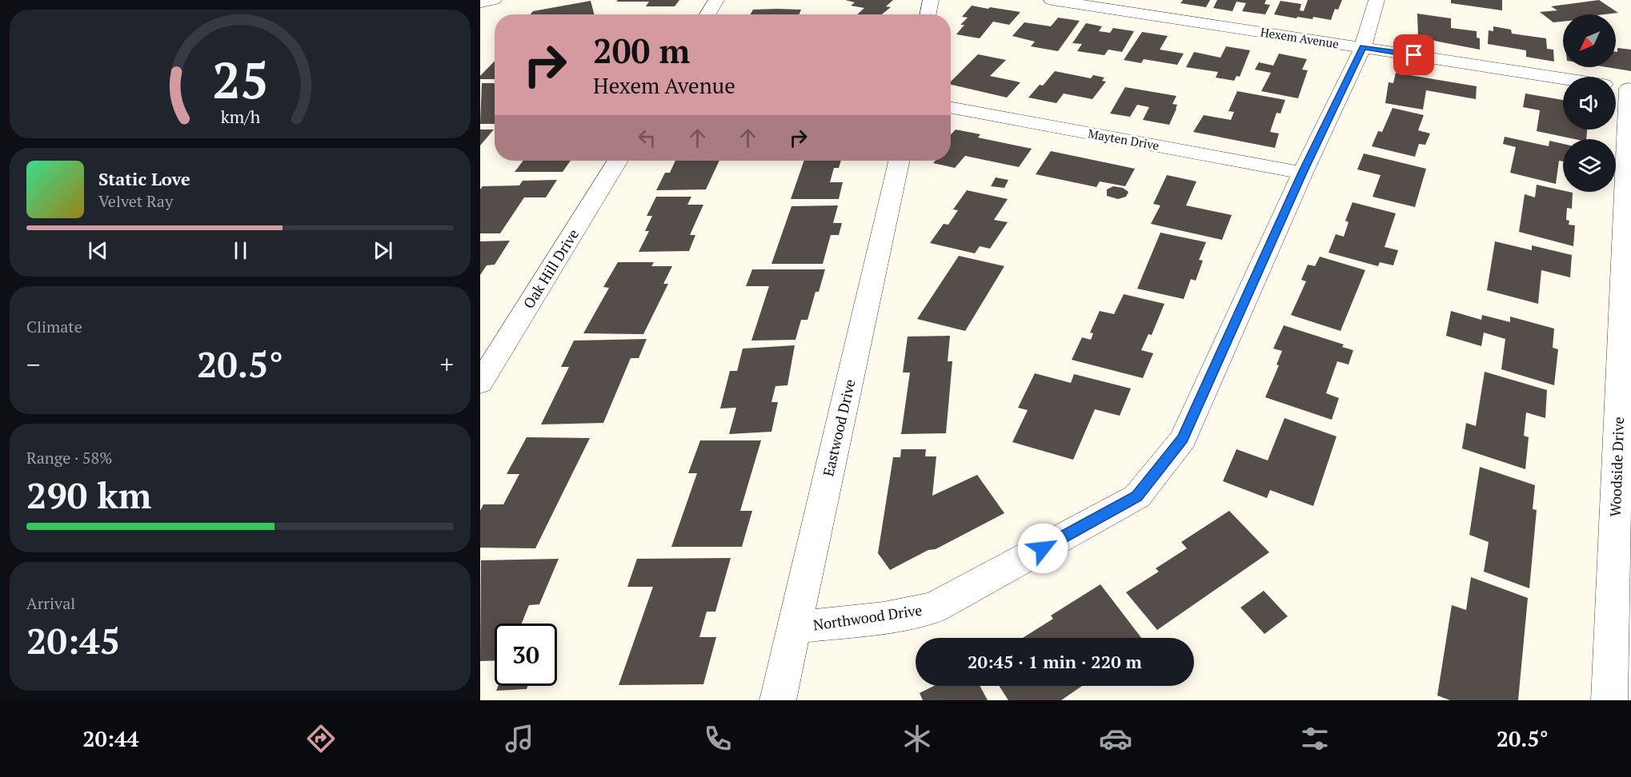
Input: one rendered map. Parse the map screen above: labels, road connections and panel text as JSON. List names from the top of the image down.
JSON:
{
  "streets": {
    "street": [
      "Hexem Avenue",
      "Mayten Drive",
      "Oak Hill Drive",
      "Eastwood Drive",
      "Woodside Drive",
      "Northwood Drive"
    ]
  },
  "crossings": [
    ["Hexem Avenue", "Woodside Drive"],
    ["Hexem Avenue", "Northwood Drive"],
    ["Mayten Drive", "Northwood Drive"],
    ["Eastwood Drive", "Northwood Drive"]
  ],
  "north": "bottom left",
  "page": {
    "turn": ["200 m", "Hexem Avenue"],
    "song": ["Static Love", "Velvet Ray"],
    "tile": [
      "Climate",
      ["Range · 58%", "290 km"],
      ["Arrival", "20:45"]
    ],
    "heat": ["−", "20.5°", "+"],
    "limit": "30",
    "trip": "20:45 · 1 min · 220 m",
    "tabs": ["20:44", "20.5°"],
    "gauge": ["25", "km/h"]
  }
}
